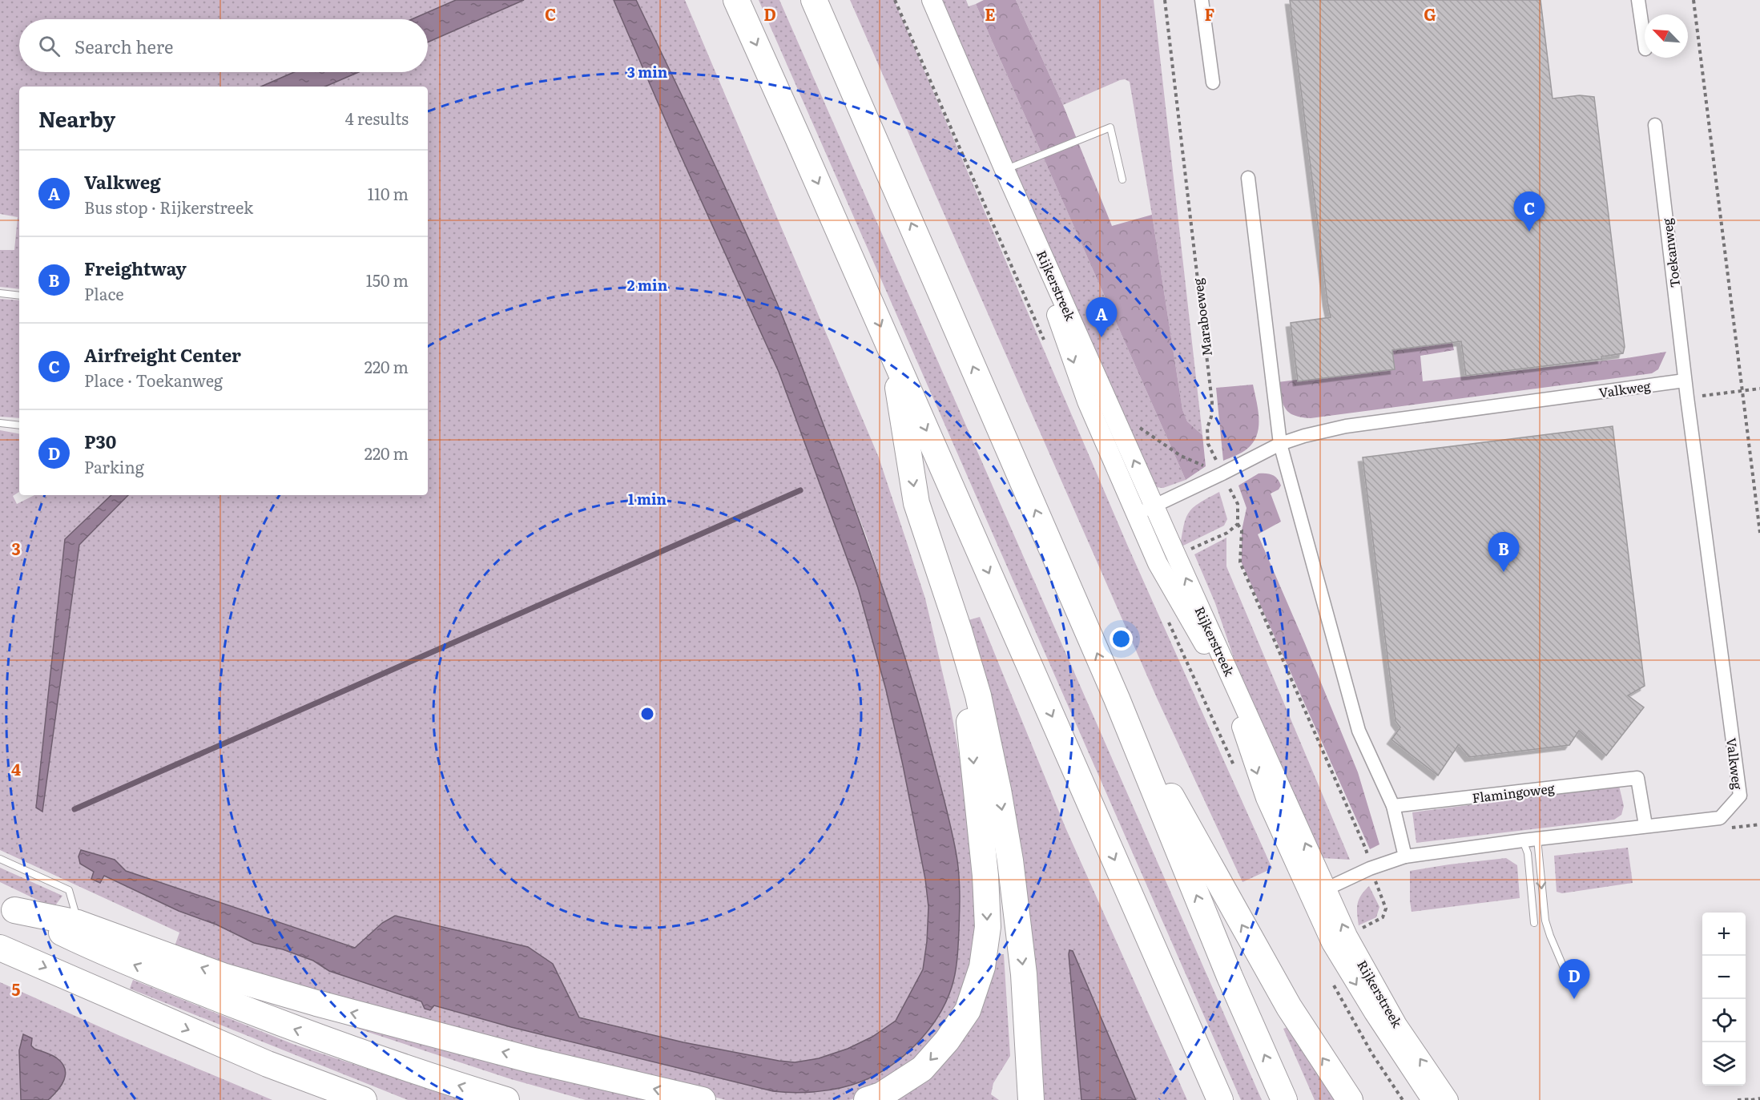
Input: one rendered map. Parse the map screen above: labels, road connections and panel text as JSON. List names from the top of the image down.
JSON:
{
  "streets": {
    "street": [
      "Toekanweg",
      "Rijkerstreek",
      "Valkweg",
      "Flamingoweg"
    ],
    "path": ["Maraboeweg"]
  },
  "crossings": [
    ["Toekanweg", "Valkweg"],
    ["Rijkerstreek", "Valkweg"],
    ["Maraboeweg", "Valkweg"]
  ],
  "north": "top left",
  "page": {
    "search": "Search here",
    "heading": ["Nearby", "4 results"],
    "list": [
      {
        "mark": "A",
        "name": "Valkweg",
        "note": "Bus stop · Rijkerstreek",
        "value": "110 m"
      },
      {
        "mark": "B",
        "name": "Freightway",
        "note": "Place",
        "value": "150 m"
      },
      {
        "mark": "C",
        "name": "Airfreight Center",
        "note": "Place · Toekanweg",
        "value": "220 m"
      },
      {
        "mark": "D",
        "name": "P30",
        "note": "Parking",
        "value": "220 m"
      }
    ],
    "pins": [
      "C",
      "A",
      "B",
      "D"
    ],
    "map_buttons": ["+", "−"]
  },
  "grid": {
    "columns": [
      "C",
      "D",
      "E",
      "F",
      "G"
    ],
    "rows": ["3", "4", "5"]
  },
  "rings": ["3 min", "2 min", "1 min"]
}
